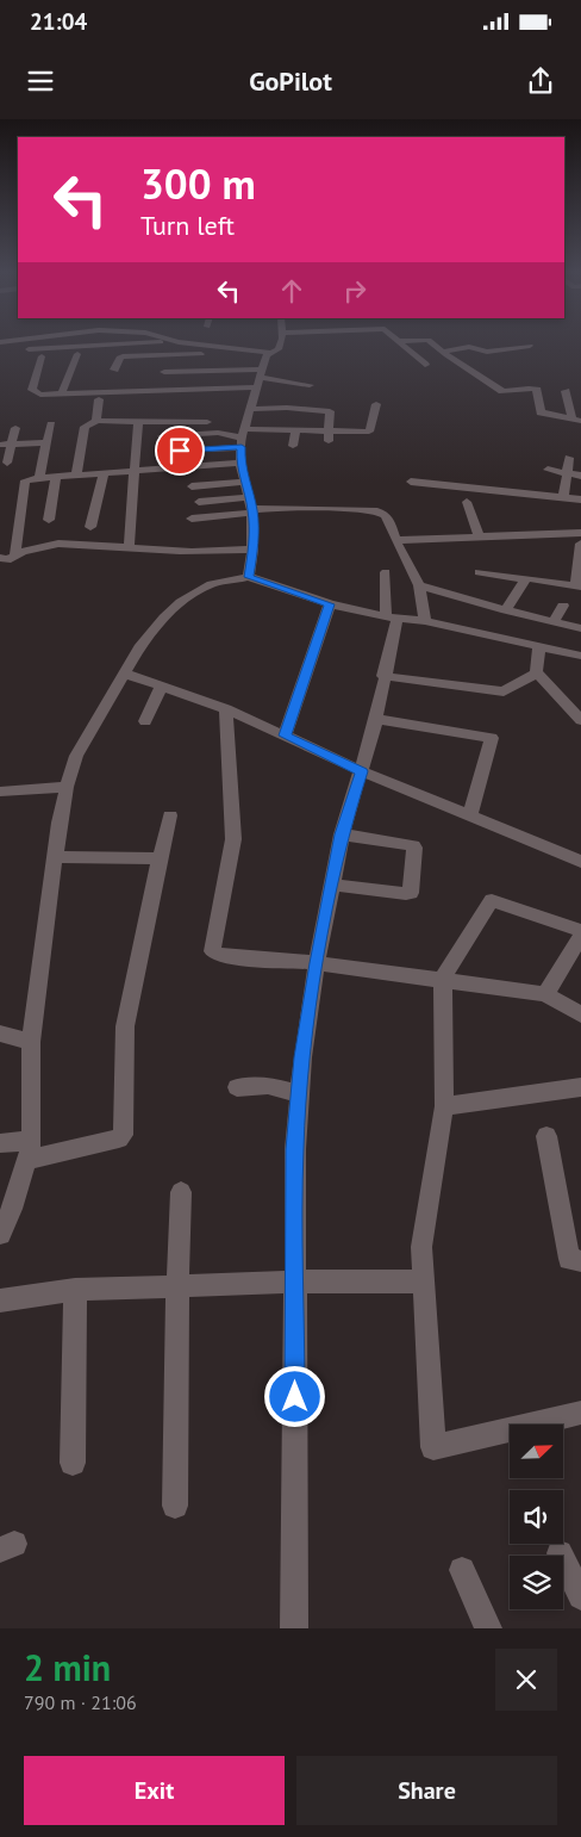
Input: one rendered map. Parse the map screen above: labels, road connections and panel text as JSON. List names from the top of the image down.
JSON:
{
  "north": "top right",
  "page": {
    "status": "21:04",
    "header": "GoPilot",
    "turn": ["300 m", "Turn left"],
    "heading": ["2 min", "790 m · 21:06"],
    "buttons": ["Exit", "Share"]
  }
}
